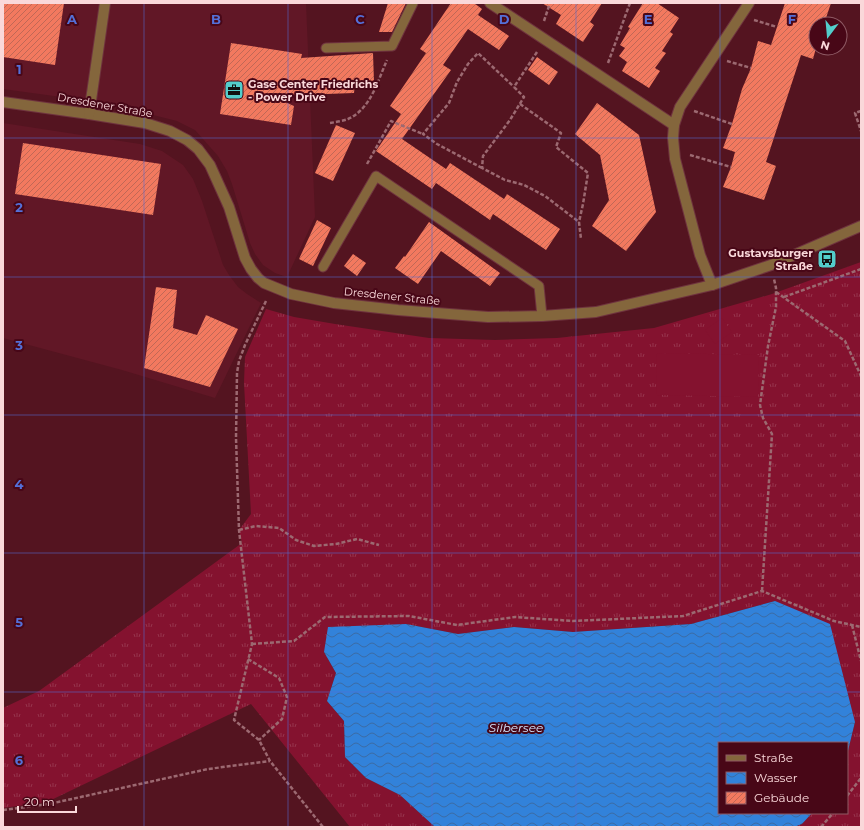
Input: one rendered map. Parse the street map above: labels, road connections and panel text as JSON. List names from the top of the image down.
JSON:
{
  "streets": {
    "street": ["Dresdener Straße"]
  },
  "water": ["Silbersee"],
  "places": {
    "office": ["Gase Center Friedrichs - Power Drive"],
    "bus stop": ["Gustavsburger Straße"]
  },
  "legend": ["Straße", "Wasser", "Gebäude"],
  "scale_bar": "20 m",
  "north": "bottom",
  "grid": {
    "columns": [
      "A",
      "B",
      "C",
      "D",
      "E",
      "F"
    ],
    "rows": [
      "1",
      "2",
      "3",
      "4",
      "5",
      "6"
    ]
  }
}
